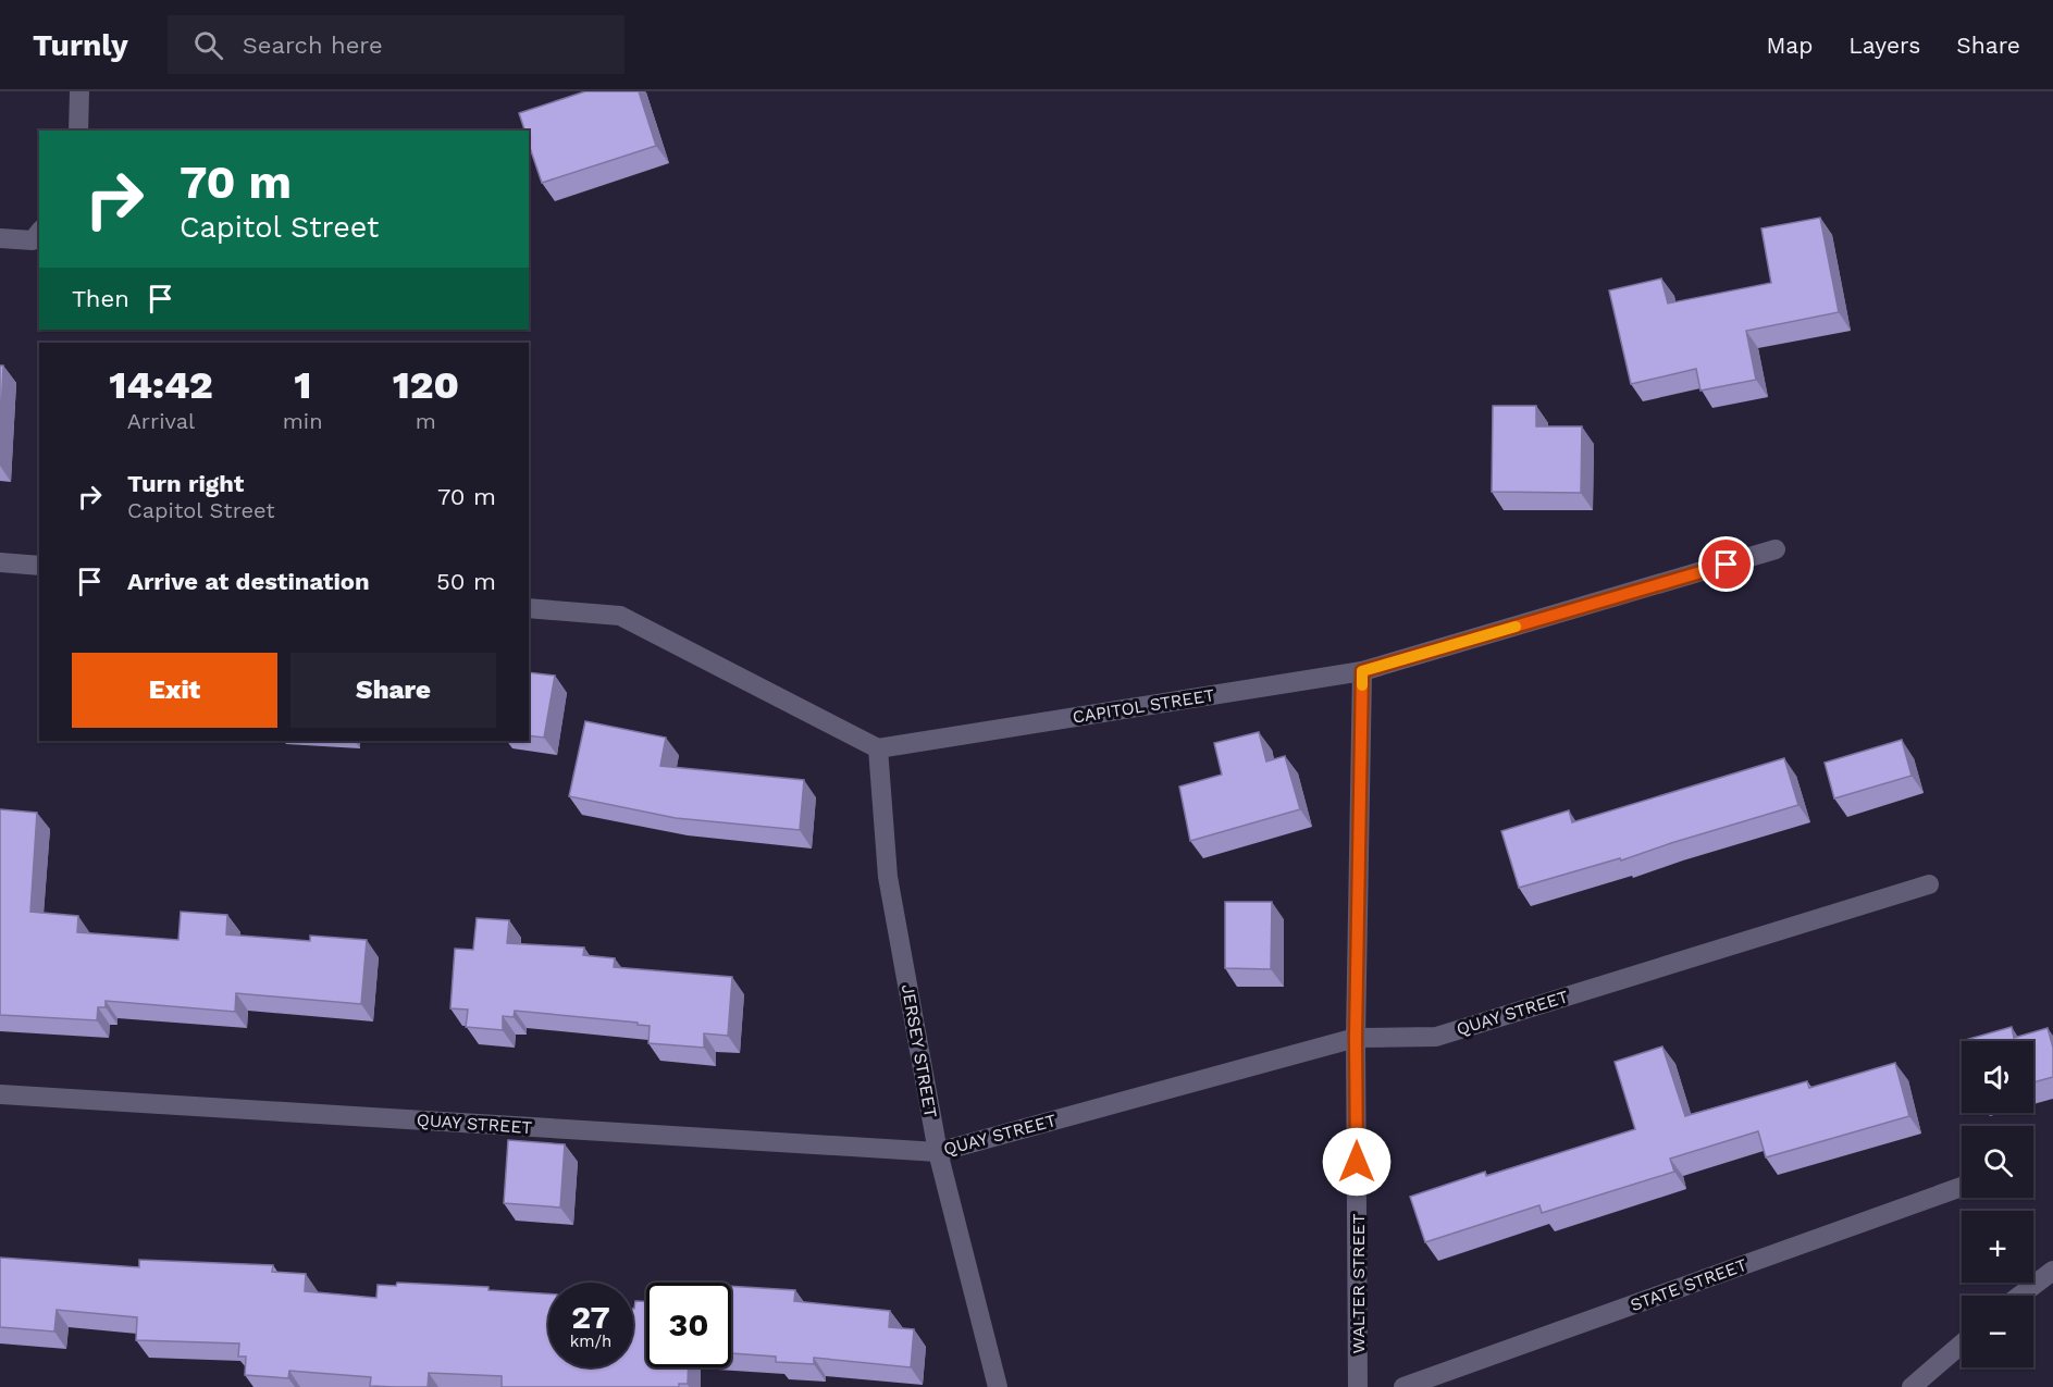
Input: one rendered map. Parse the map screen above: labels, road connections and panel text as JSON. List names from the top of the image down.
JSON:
{
  "streets": {
    "street": [
      "CAPITOL STREET",
      "QUAY STREET",
      "JERSEY STREET",
      "WALTER STREET",
      "STATE STREET"
    ]
  },
  "crossings": [
    ["CAPITOL STREET", "JERSEY STREET"],
    ["CAPITOL STREET", "WALTER STREET"],
    ["QUAY STREET", "JERSEY STREET"],
    ["QUAY STREET", "WALTER STREET"]
  ],
  "page": {
    "header": "Turnly",
    "search": "Search here",
    "nav": ["Map", "Layers", "Share"],
    "turn": ["70 m", "Capitol Street"],
    "then": "Then",
    "eta": [
      "14:42",
      "Arrival",
      "1",
      "min",
      "120",
      "m"
    ],
    "list": [
      {
        "name": "Turn right",
        "note": "Capitol Street",
        "value": "70 m"
      },
      {
        "name": "Arrive at destination",
        "value": "50 m"
      }
    ],
    "buttons": ["Exit", "Share"],
    "map_buttons": ["+", "−"],
    "speed": "27 km/h",
    "limit": "30"
  }
}
